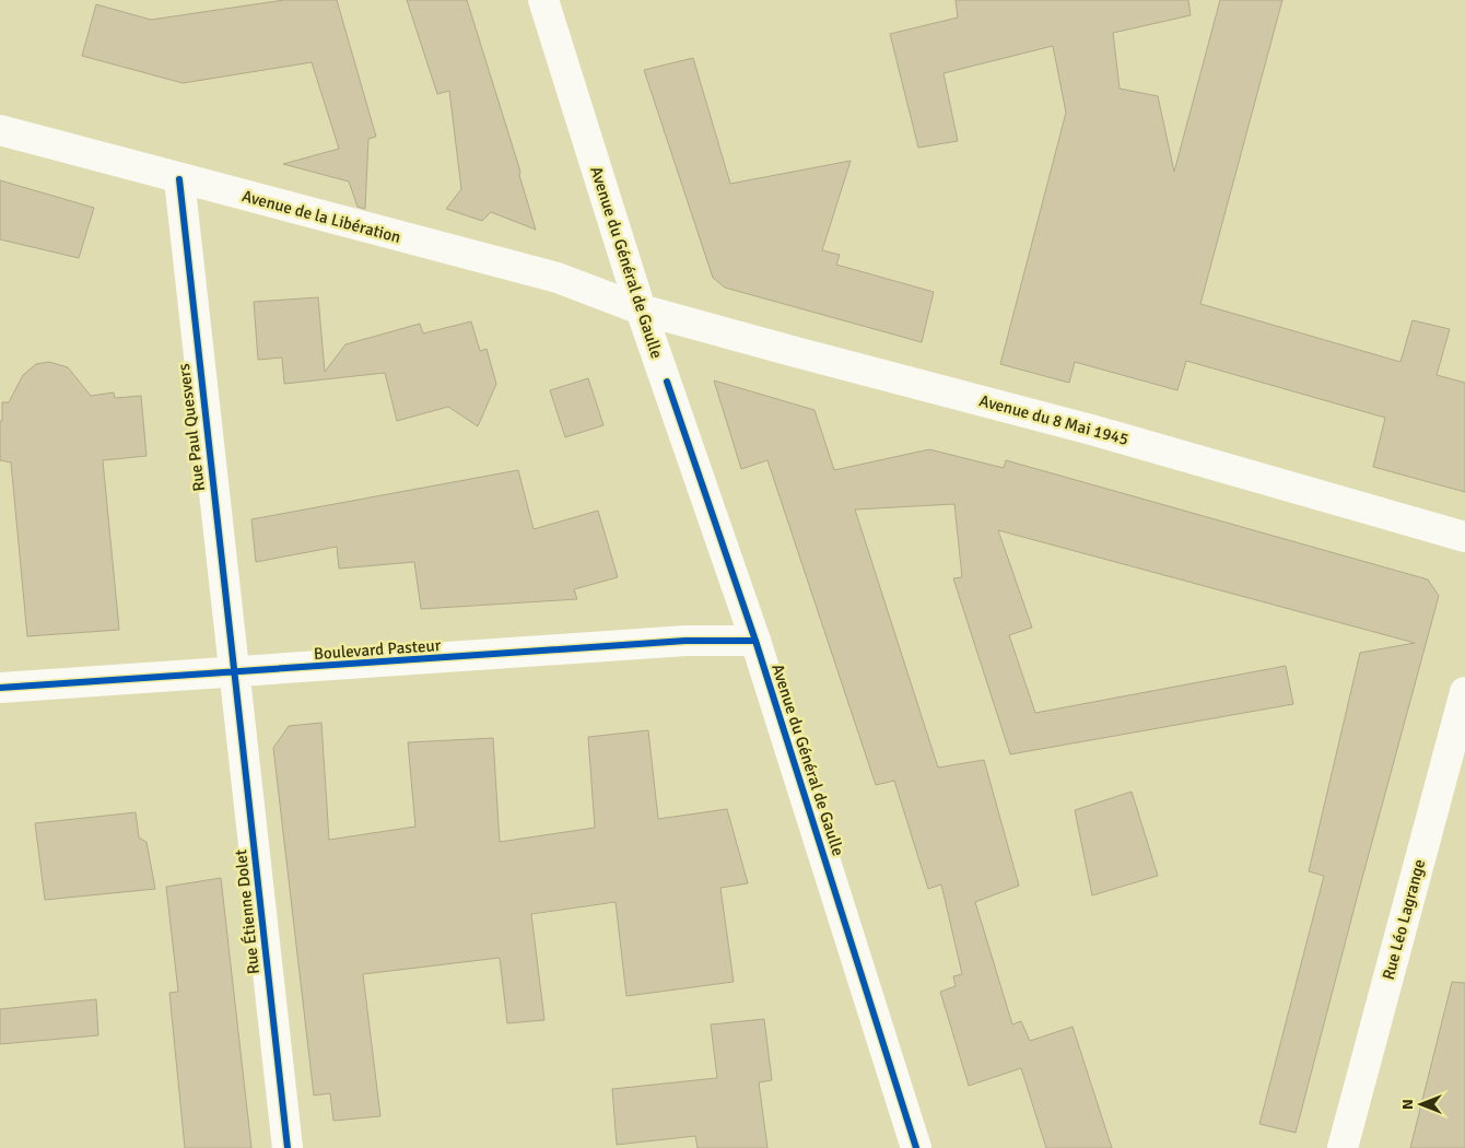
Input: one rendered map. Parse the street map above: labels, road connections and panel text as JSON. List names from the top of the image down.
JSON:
{
  "streets": {
    "main road": [
      "Avenue de la Libération",
      "Avenue du Général de Gaulle",
      "Avenue du 8 Mai 1945",
      "Rue Paul Quesvers",
      "Boulevard Pasteur",
      "Rue Étienne Dolet",
      "Rue Léo Lagrange"
    ]
  },
  "crossings": [
    ["Avenue de la Libération", "Avenue du Général de Gaulle"],
    ["Avenue de la Libération", "Avenue du 8 Mai 1945"],
    ["Avenue de la Libération", "Rue Paul Quesvers"],
    ["Avenue du Général de Gaulle", "Avenue du 8 Mai 1945"],
    ["Avenue du Général de Gaulle", "Boulevard Pasteur"],
    ["Rue Paul Quesvers", "Boulevard Pasteur"],
    ["Rue Paul Quesvers", "Rue Étienne Dolet"],
    ["Boulevard Pasteur", "Rue Étienne Dolet"]
  ],
  "north": "left"
}
